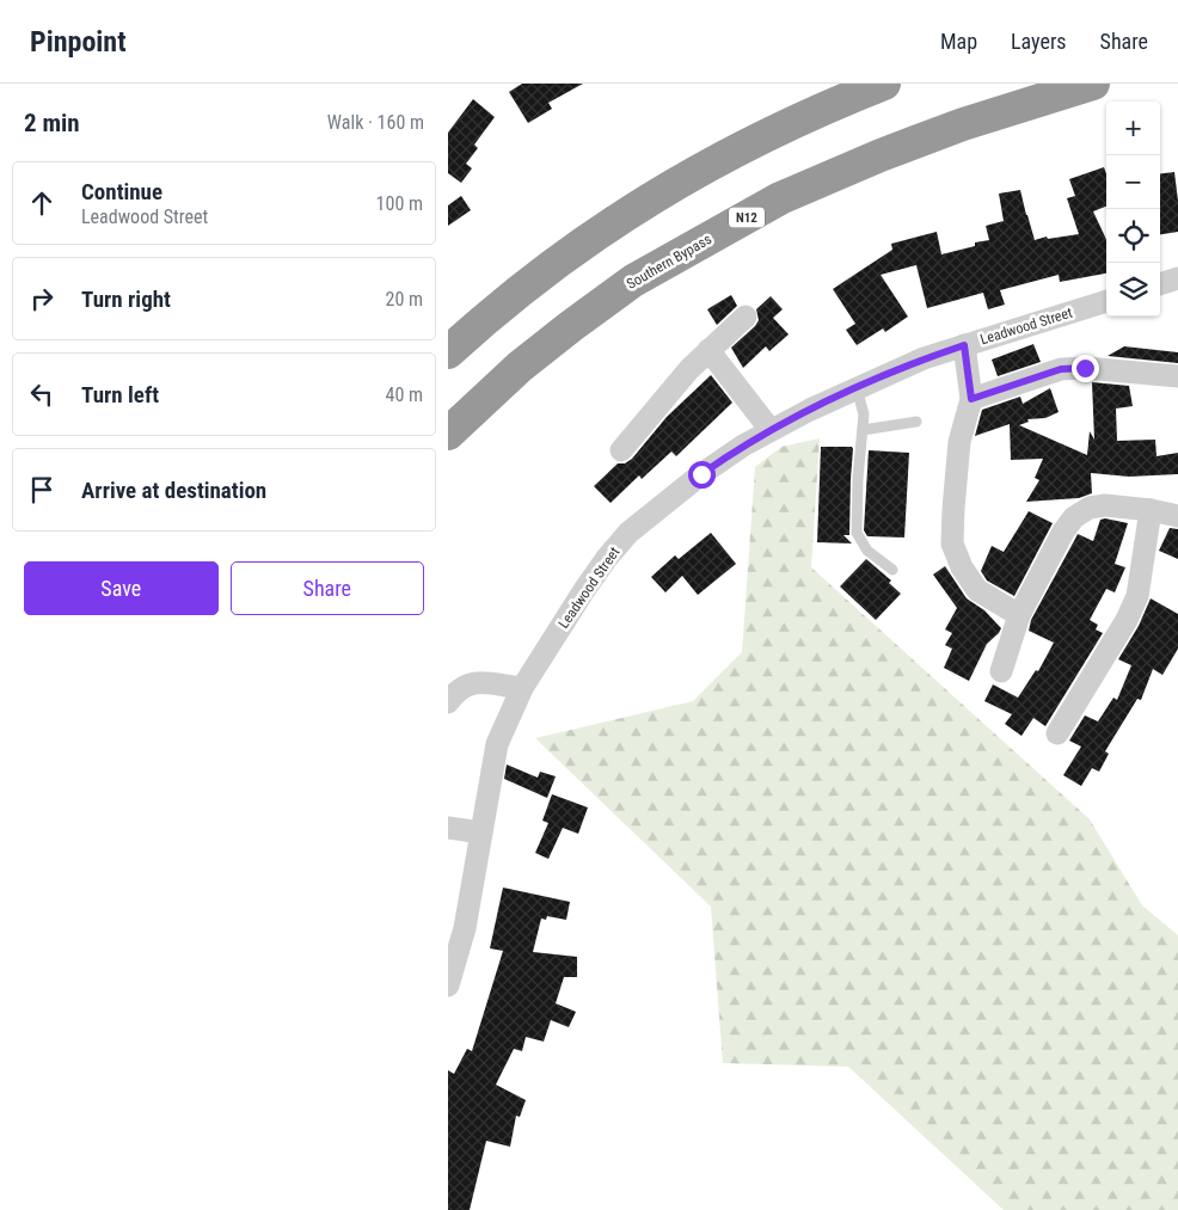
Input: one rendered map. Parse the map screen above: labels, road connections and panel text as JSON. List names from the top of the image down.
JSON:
{
  "streets": {
    "highway": ["N12", "Southern Bypass"],
    "street": ["Leadwood Street"]
  },
  "page": {
    "header": "Pinpoint",
    "nav": ["Map", "Layers", "Share"],
    "heading": ["2 min", "Walk · 160 m"],
    "map_buttons": ["+", "−"],
    "list": [
      ["Continue", "Leadwood Street", "100 m"],
      ["Turn right", "20 m"],
      ["Turn left", "40 m"],
      "Arrive at destination"
    ],
    "buttons": ["Save", "Share"]
  }
}
